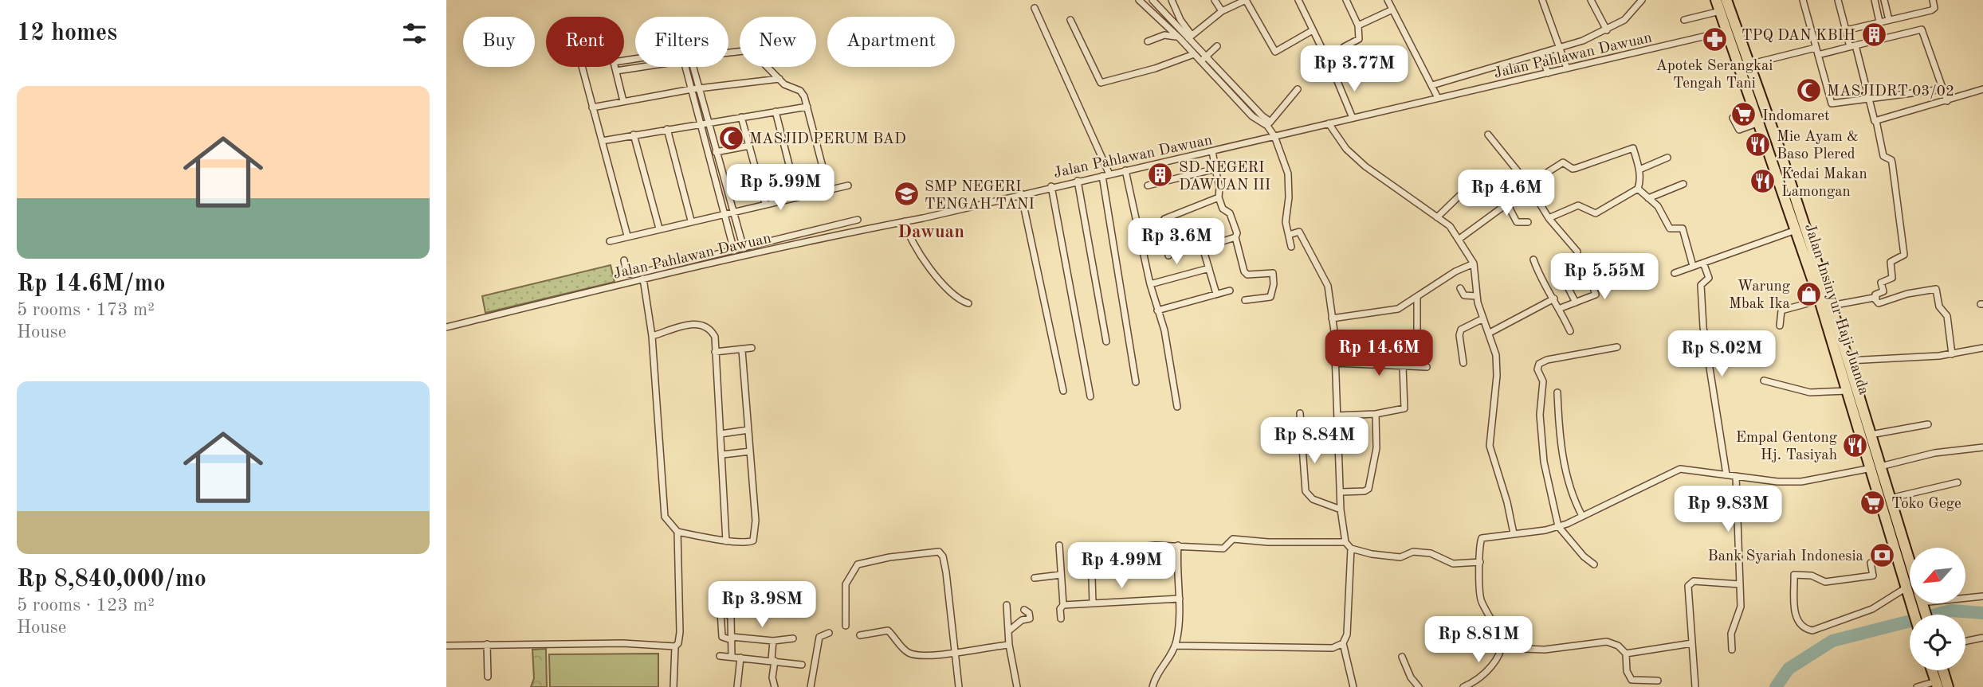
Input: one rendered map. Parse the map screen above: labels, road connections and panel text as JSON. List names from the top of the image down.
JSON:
{
  "streets": {
    "highway": ["Jalan Insinyur Haji Juanda"],
    "street": ["Jalan Pahlawan Dawuan"]
  },
  "crossings": [
    ["Jalan Pahlawan Dawuan", "Jalan Insinyur Haji Juanda"]
  ],
  "districts": ["Dawuan"],
  "places": {
    "building": ["TPQ DAN KBIH", "SD NEGERI DAWUAN III"],
    "pharmacy": ["Apotek Serangkai Tengah Tani"],
    "mosque": ["MASJIDRT 03/02", "MASJID PERUM BAD"],
    "supermarket": ["Indomaret", "Toko Gege"],
    "restaurant": ["Mie Ayam & Baso Plered", "Kedai Makan Lamongan", "Empal Gentong Hj. Tasiyah"],
    "school or university": ["SMP NEGERI TENGAH TANI"],
    "shop": ["Warung Mbak Ika"],
    "bank": ["Bank Syariah Indonesia"]
  },
  "north": "bottom left",
  "page": {
    "heading": "12 homes",
    "chip": [
      "Buy",
      "Rent",
      "Filters",
      "New",
      "Apartment"
    ],
    "price": [
      "Rp 3.77M",
      "Rp 5.99M",
      "Rp 4.6M",
      "Rp 3.6M",
      "Rp 5.55M",
      "Rp 14.6M",
      "Rp 8.02M",
      "Rp 8.84M",
      "Rp 9.83M",
      "Rp 4.99M",
      "Rp 3.98M",
      "Rp 8.81M"
    ],
    "list": [
      {
        "name": "Rp 14.6M/mo",
        "note": "5 rooms · 173 m² · House"
      },
      {
        "name": "Rp 8,840,000/mo",
        "note": "5 rooms · 123 m² · House"
      }
    ]
  }
}
